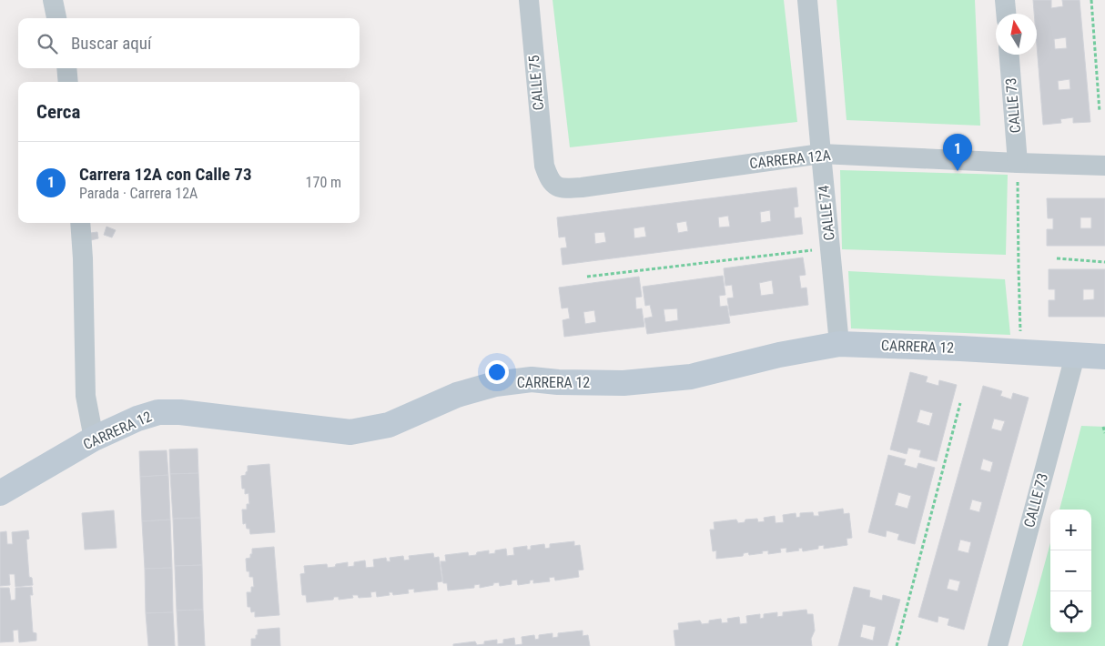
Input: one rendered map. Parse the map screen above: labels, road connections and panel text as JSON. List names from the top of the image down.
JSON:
{
  "streets": {
    "main road": ["CARRERA 12"],
    "street": [
      "CALLE 75",
      "CALLE 73",
      "CARRERA 12A",
      "CALLE 74"
    ]
  },
  "crossings": [
    ["CALLE 75", "CARRERA 12A"],
    ["CALLE 73", "CARRERA 12A"],
    ["CALLE 73", "CARRERA 12"],
    ["CARRERA 12A", "CALLE 74"],
    ["CALLE 74", "CARRERA 12"]
  ],
  "north": "top",
  "page": {
    "search": "Buscar aquí",
    "heading": "Cerca",
    "pins": "1",
    "list": [
      {
        "mark": "1",
        "name": "Carrera 12A con Calle 73",
        "note": "Parada · Carrera 12A",
        "value": "170 m"
      }
    ],
    "map_buttons": ["+", "−"]
  }
}
